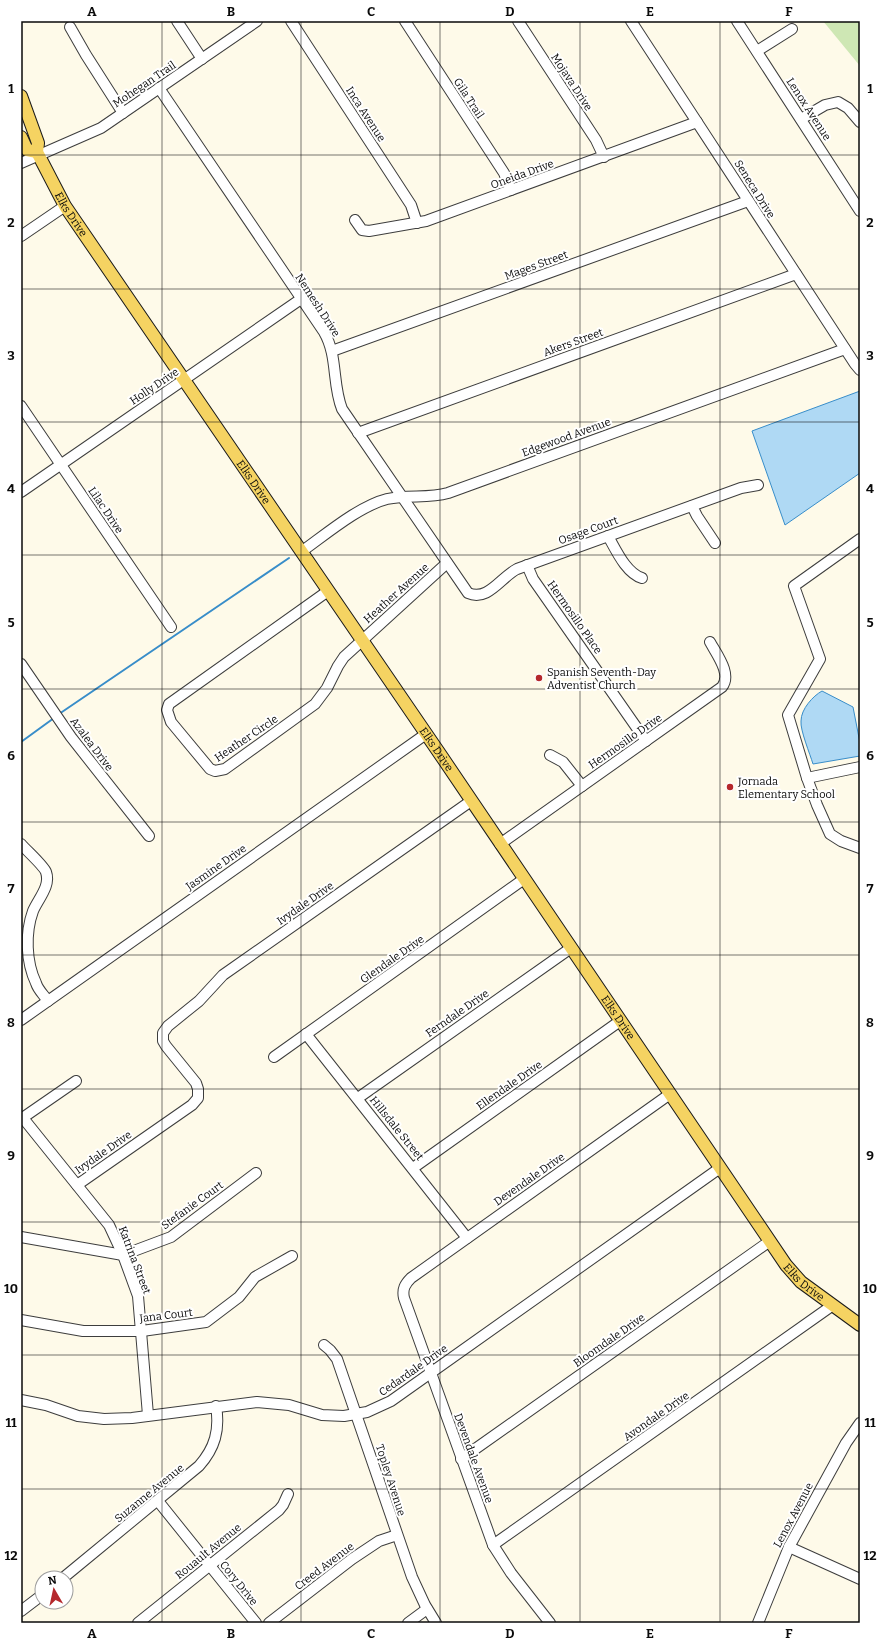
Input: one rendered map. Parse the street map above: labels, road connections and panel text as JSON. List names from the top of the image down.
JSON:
{
  "streets": {
    "main road": ["Elks Drive"],
    "street": [
      "Mojava Drive",
      "Mohegan Trail",
      "Gila Trail",
      "Lenox Avenue",
      "Inca Avenue",
      "Oneida Drive",
      "Seneca Drive",
      "Mages Street",
      "Nemesh Drive",
      "Akers Street",
      "Holly Drive",
      "Edgewood Avenue",
      "Lilac Drive",
      "Osage Court",
      "Heather Avenue",
      "Hermosillo Place",
      "Heather Circle",
      "Hermosillo Drive",
      "Azalea Drive",
      "Jasmine Drive",
      "Ivydale Drive",
      "Glendale Drive",
      "Ferndale Drive",
      "Ellendale Drive",
      "Hillsdale Street",
      "Devendale Drive",
      "Stefanie Court",
      "Katrina Street",
      "Jana Court",
      "Bloomdale Drive",
      "Cedardale Drive",
      "Avondale Drive",
      "Devendale Avenue",
      "Topley Avenue",
      "Suzanne Avenue",
      "Rouault Avenue",
      "Creed Avenue",
      "Cory Drive"
    ]
  },
  "crossings": [
    ["Mojava Drive", "Oneida Drive"],
    ["Mohegan Trail", "Elks Drive"],
    ["Mohegan Trail", "Nemesh Drive"],
    ["Gila Trail", "Oneida Drive"],
    ["Inca Avenue", "Oneida Drive"],
    ["Oneida Drive", "Seneca Drive"],
    ["Seneca Drive", "Mages Street"],
    ["Seneca Drive", "Akers Street"],
    ["Seneca Drive", "Edgewood Avenue"],
    ["Elks Drive", "Holly Drive"],
    ["Elks Drive", "Edgewood Avenue"],
    ["Elks Drive", "Heather Avenue"],
    ["Elks Drive", "Heather Circle"],
    ["Elks Drive", "Hermosillo Drive"],
    ["Elks Drive", "Jasmine Drive"],
    ["Elks Drive", "Ivydale Drive"],
    ["Elks Drive", "Glendale Drive"],
    ["Elks Drive", "Ferndale Drive"],
    ["Elks Drive", "Ellendale Drive"],
    ["Elks Drive", "Devendale Drive"],
    ["Elks Drive", "Bloomdale Drive"],
    ["Elks Drive", "Cedardale Drive"],
    ["Elks Drive", "Avondale Drive"],
    ["Mages Street", "Nemesh Drive"],
    ["Nemesh Drive", "Akers Street"],
    ["Nemesh Drive", "Holly Drive"],
    ["Nemesh Drive", "Edgewood Avenue"],
    ["Nemesh Drive", "Osage Court"],
    ["Nemesh Drive", "Heather Avenue"],
    ["Holly Drive", "Lilac Drive"],
    ["Osage Court", "Heather Avenue"],
    ["Osage Court", "Hermosillo Place"],
    ["Heather Avenue", "Heather Circle"],
    ["Hermosillo Place", "Hermosillo Drive"],
    ["Ivydale Drive", "Katrina Street"],
    ["Glendale Drive", "Hillsdale Street"],
    ["Ferndale Drive", "Hillsdale Street"],
    ["Ellendale Drive", "Hillsdale Street"],
    ["Hillsdale Street", "Devendale Drive"],
    ["Devendale Drive", "Devendale Avenue"],
    ["Stefanie Court", "Katrina Street"],
    ["Katrina Street", "Jana Court"],
    ["Katrina Street", "Cedardale Drive"],
    ["Bloomdale Drive", "Devendale Avenue"],
    ["Cedardale Drive", "Devendale Avenue"],
    ["Cedardale Drive", "Topley Avenue"],
    ["Cedardale Drive", "Suzanne Avenue"],
    ["Avondale Drive", "Devendale Avenue"],
    ["Topley Avenue", "Creed Avenue"],
    ["Suzanne Avenue", "Cory Drive"],
    ["Rouault Avenue", "Cory Drive"]
  ],
  "places": ["Spanish Seventh-Day Adventist Church", "Jornada Elementary School"],
  "north": "top",
  "grid": {
    "columns": [
      "A",
      "B",
      "C",
      "D",
      "E",
      "F"
    ],
    "rows": [
      "1",
      "2",
      "3",
      "4",
      "5",
      "6",
      "7",
      "8",
      "9",
      "10",
      "11",
      "12"
    ]
  }
}
